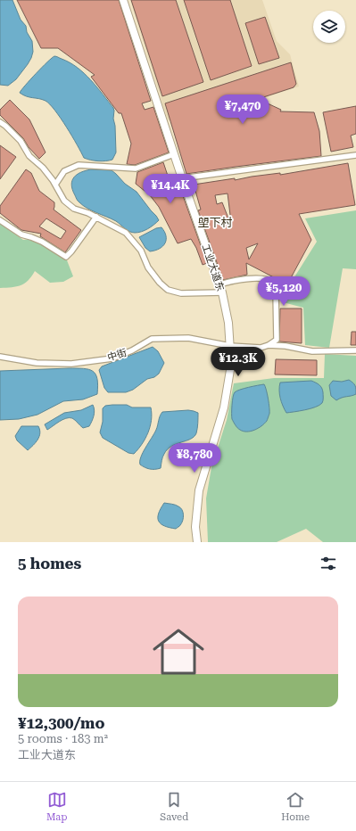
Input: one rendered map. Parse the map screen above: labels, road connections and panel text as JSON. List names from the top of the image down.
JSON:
{
  "streets": {
    "street": ["工业大道东", "中街"]
  },
  "crossings": [
    ["工业大道东", "中街"]
  ],
  "districts": ["塱下村"],
  "page": {
    "price": [
      "¥7,470",
      "¥14.4K",
      "¥5,120",
      "¥12.3K",
      "¥8,780"
    ],
    "heading": "5 homes",
    "list": [
      {
        "name": "¥12,300/mo",
        "note": "5 rooms · 183 m² · 工业大道东"
      }
    ],
    "tabs": ["Map", "Saved", "Home"]
  }
}
